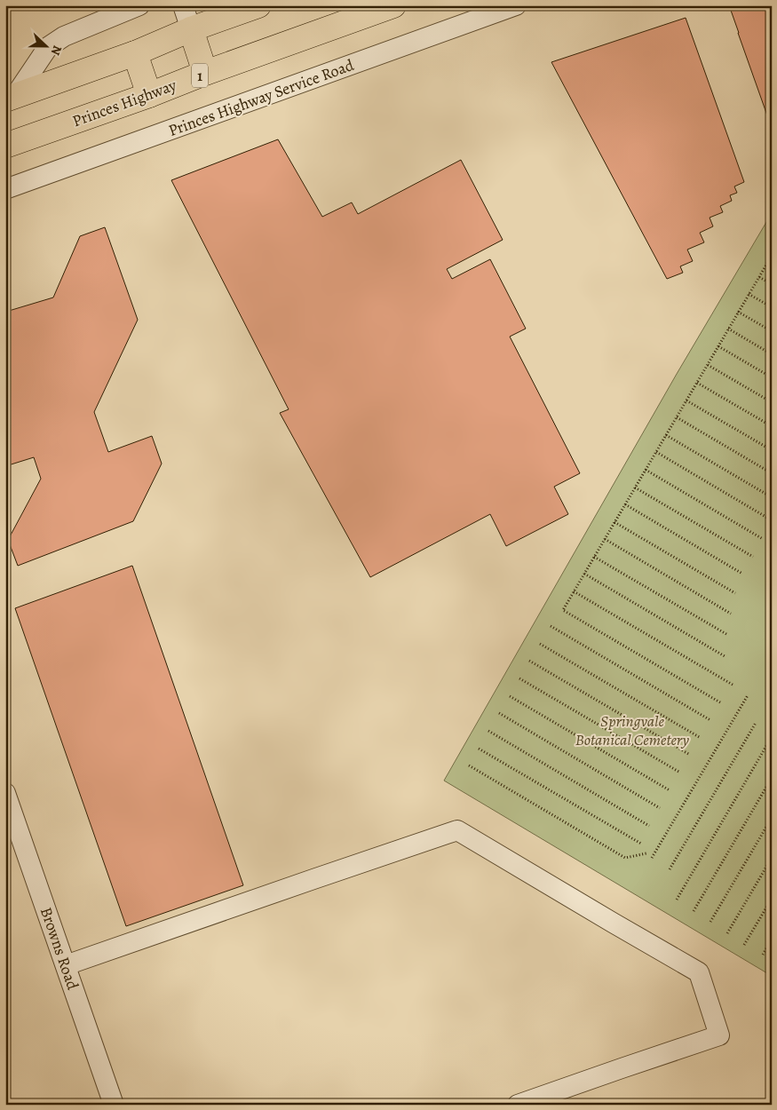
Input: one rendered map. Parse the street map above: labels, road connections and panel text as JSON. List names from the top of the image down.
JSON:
{
  "streets": {
    "highway": ["1", "Princes Highway"],
    "street": ["Princes Highway Service Road", "Browns Road"]
  },
  "parks": ["Springvale Botanical Cemetery"],
  "north": "right"
}
